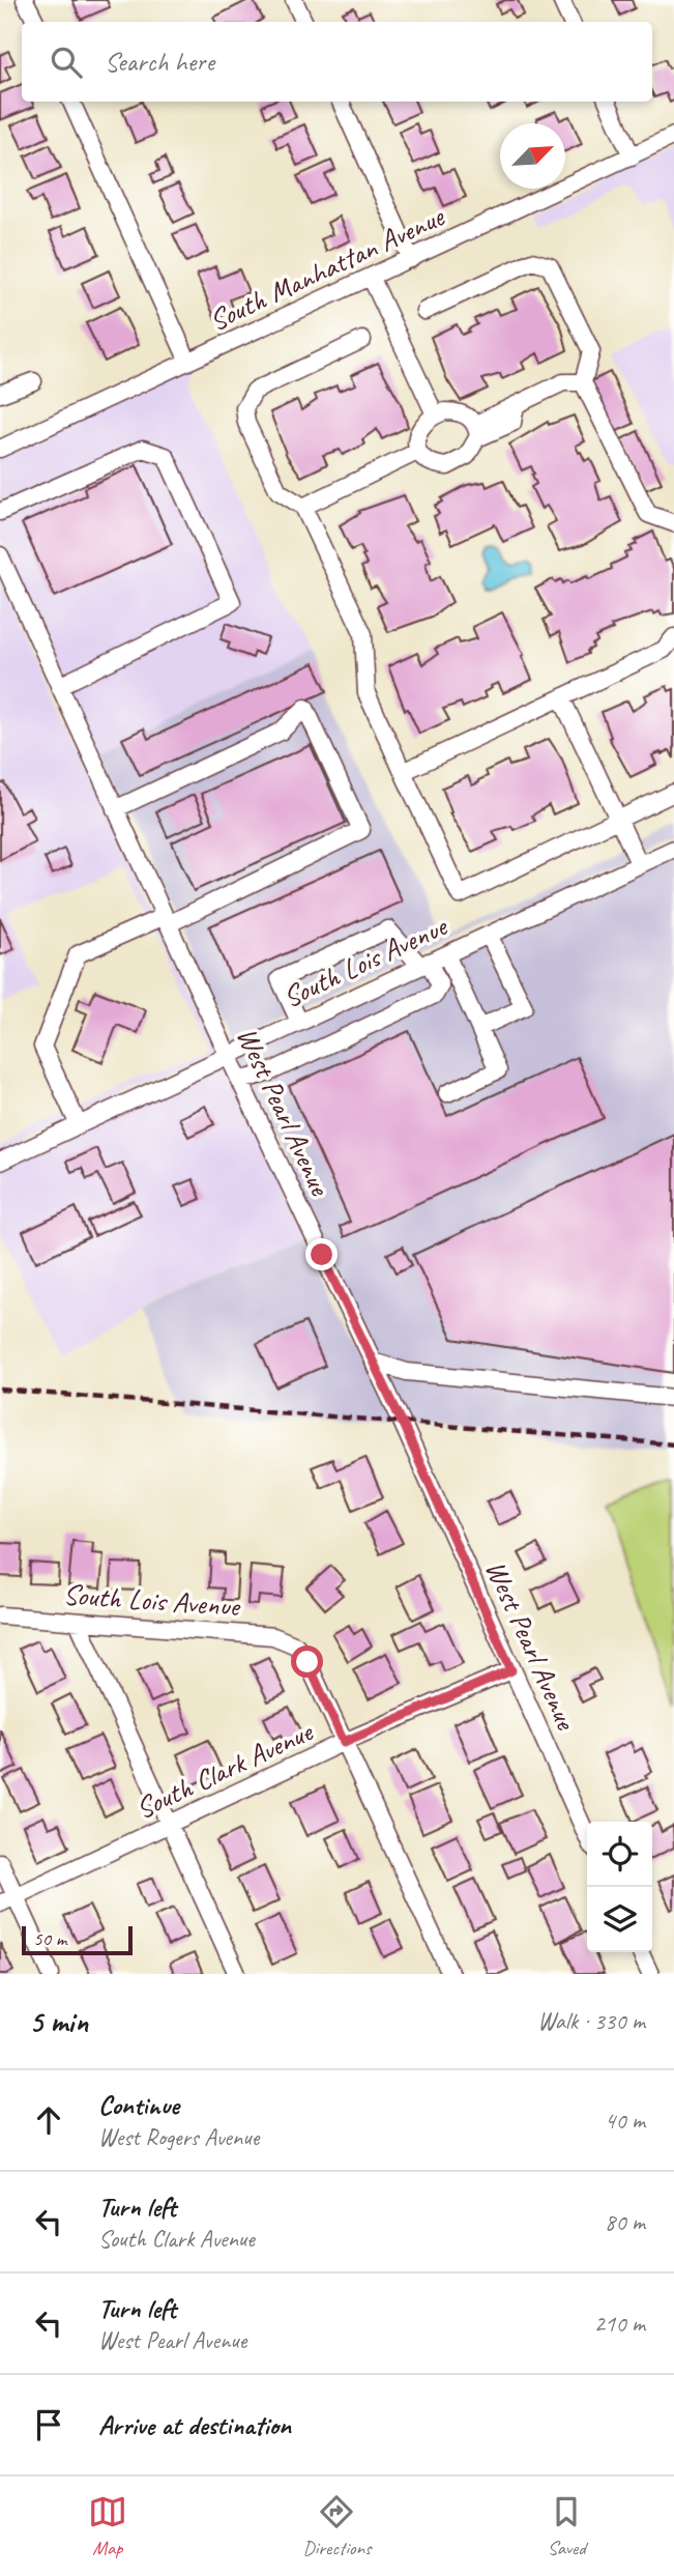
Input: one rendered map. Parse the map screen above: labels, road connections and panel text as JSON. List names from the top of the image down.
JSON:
{
  "streets": {
    "street": [
      "South Manhattan Avenue",
      "South Lois Avenue",
      "West Pearl Avenue",
      "South Clark Avenue"
    ]
  },
  "crossings": [
    ["South Lois Avenue", "West Pearl Avenue"],
    ["South Lois Avenue", "South Clark Avenue"],
    ["West Pearl Avenue", "South Clark Avenue"]
  ],
  "scale_bar": "50 m",
  "north": "top right",
  "page": {
    "search": "Search here",
    "scale": "50 m",
    "heading": ["5 min", "Walk · 330 m"],
    "list": [
      ["Continue", "West Rogers Avenue", "40 m"],
      ["Turn left", "South Clark Avenue", "80 m"],
      ["Turn left", "West Pearl Avenue", "210 m"],
      "Arrive at destination"
    ],
    "nav": ["Map", "Directions", "Saved"]
  }
}
